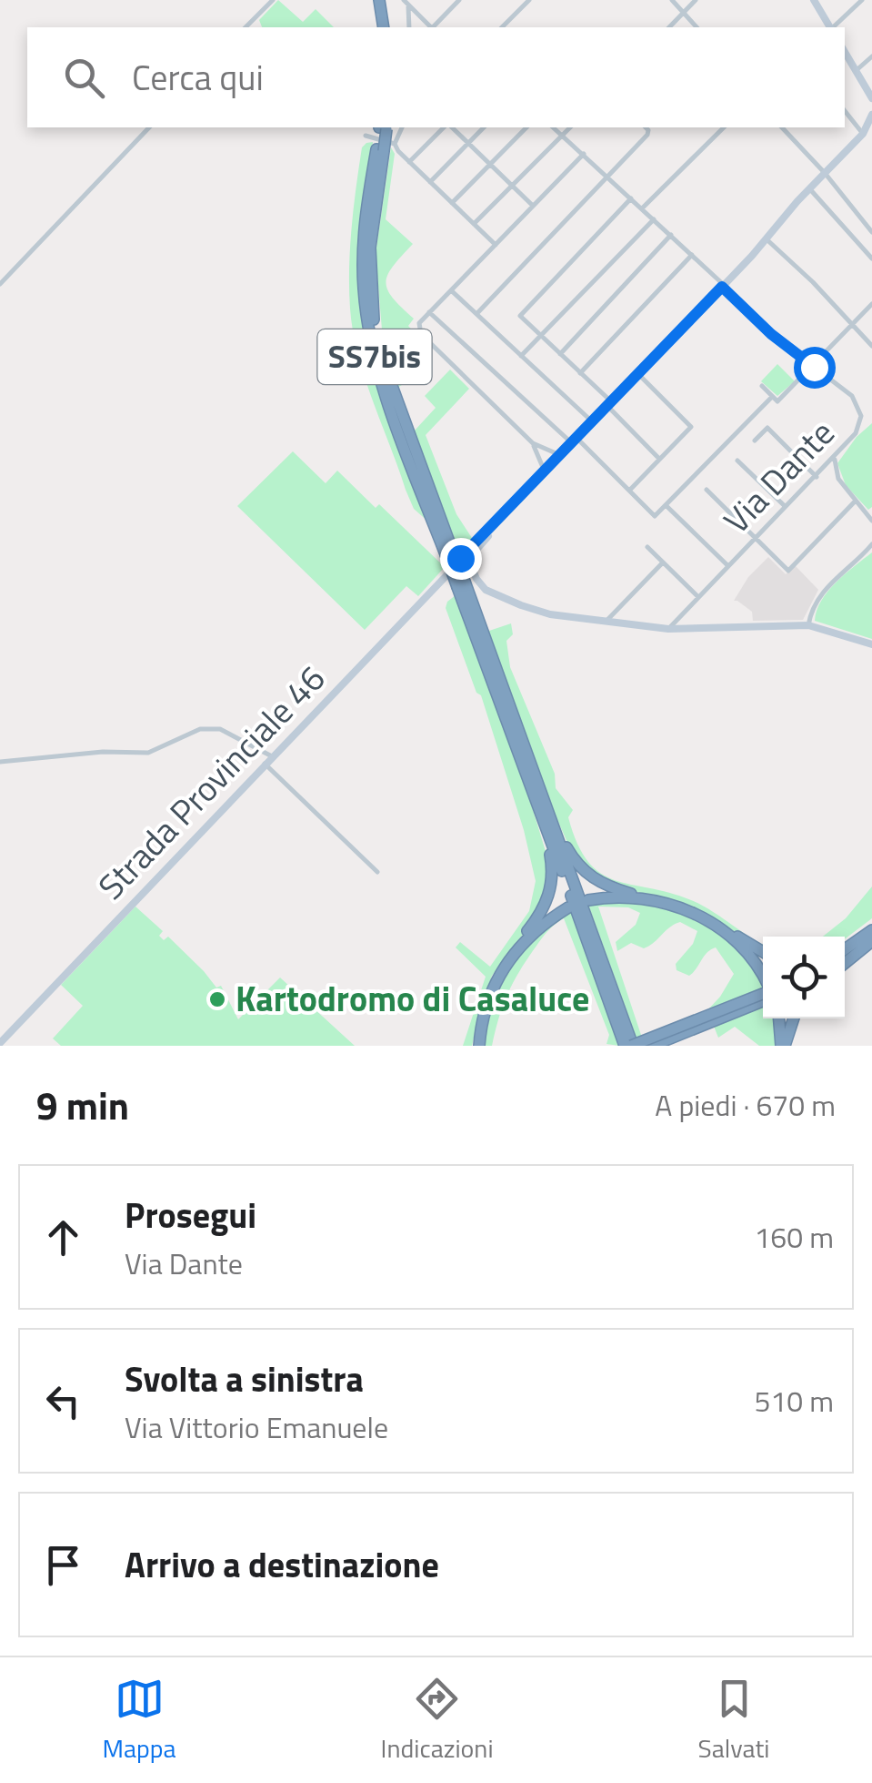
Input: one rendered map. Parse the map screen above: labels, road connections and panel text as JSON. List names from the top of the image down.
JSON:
{
  "streets": {
    "highway": ["SS7bis"],
    "street": ["Via Dante", "Strada Provinciale 46"]
  },
  "crossings": [
    ["Via Dante", "Strada Provinciale 46"]
  ],
  "places": ["Kartodromo di Casaluce"],
  "page": {
    "search": "Cerca qui",
    "heading": ["9 min", "A piedi · 670 m"],
    "list": [
      ["Prosegui", "Via Dante", "160 m"],
      ["Svolta a sinistra", "Via Vittorio Emanuele", "510 m"],
      "Arrivo a destinazione"
    ],
    "nav": ["Mappa", "Indicazioni", "Salvati"]
  }
}
